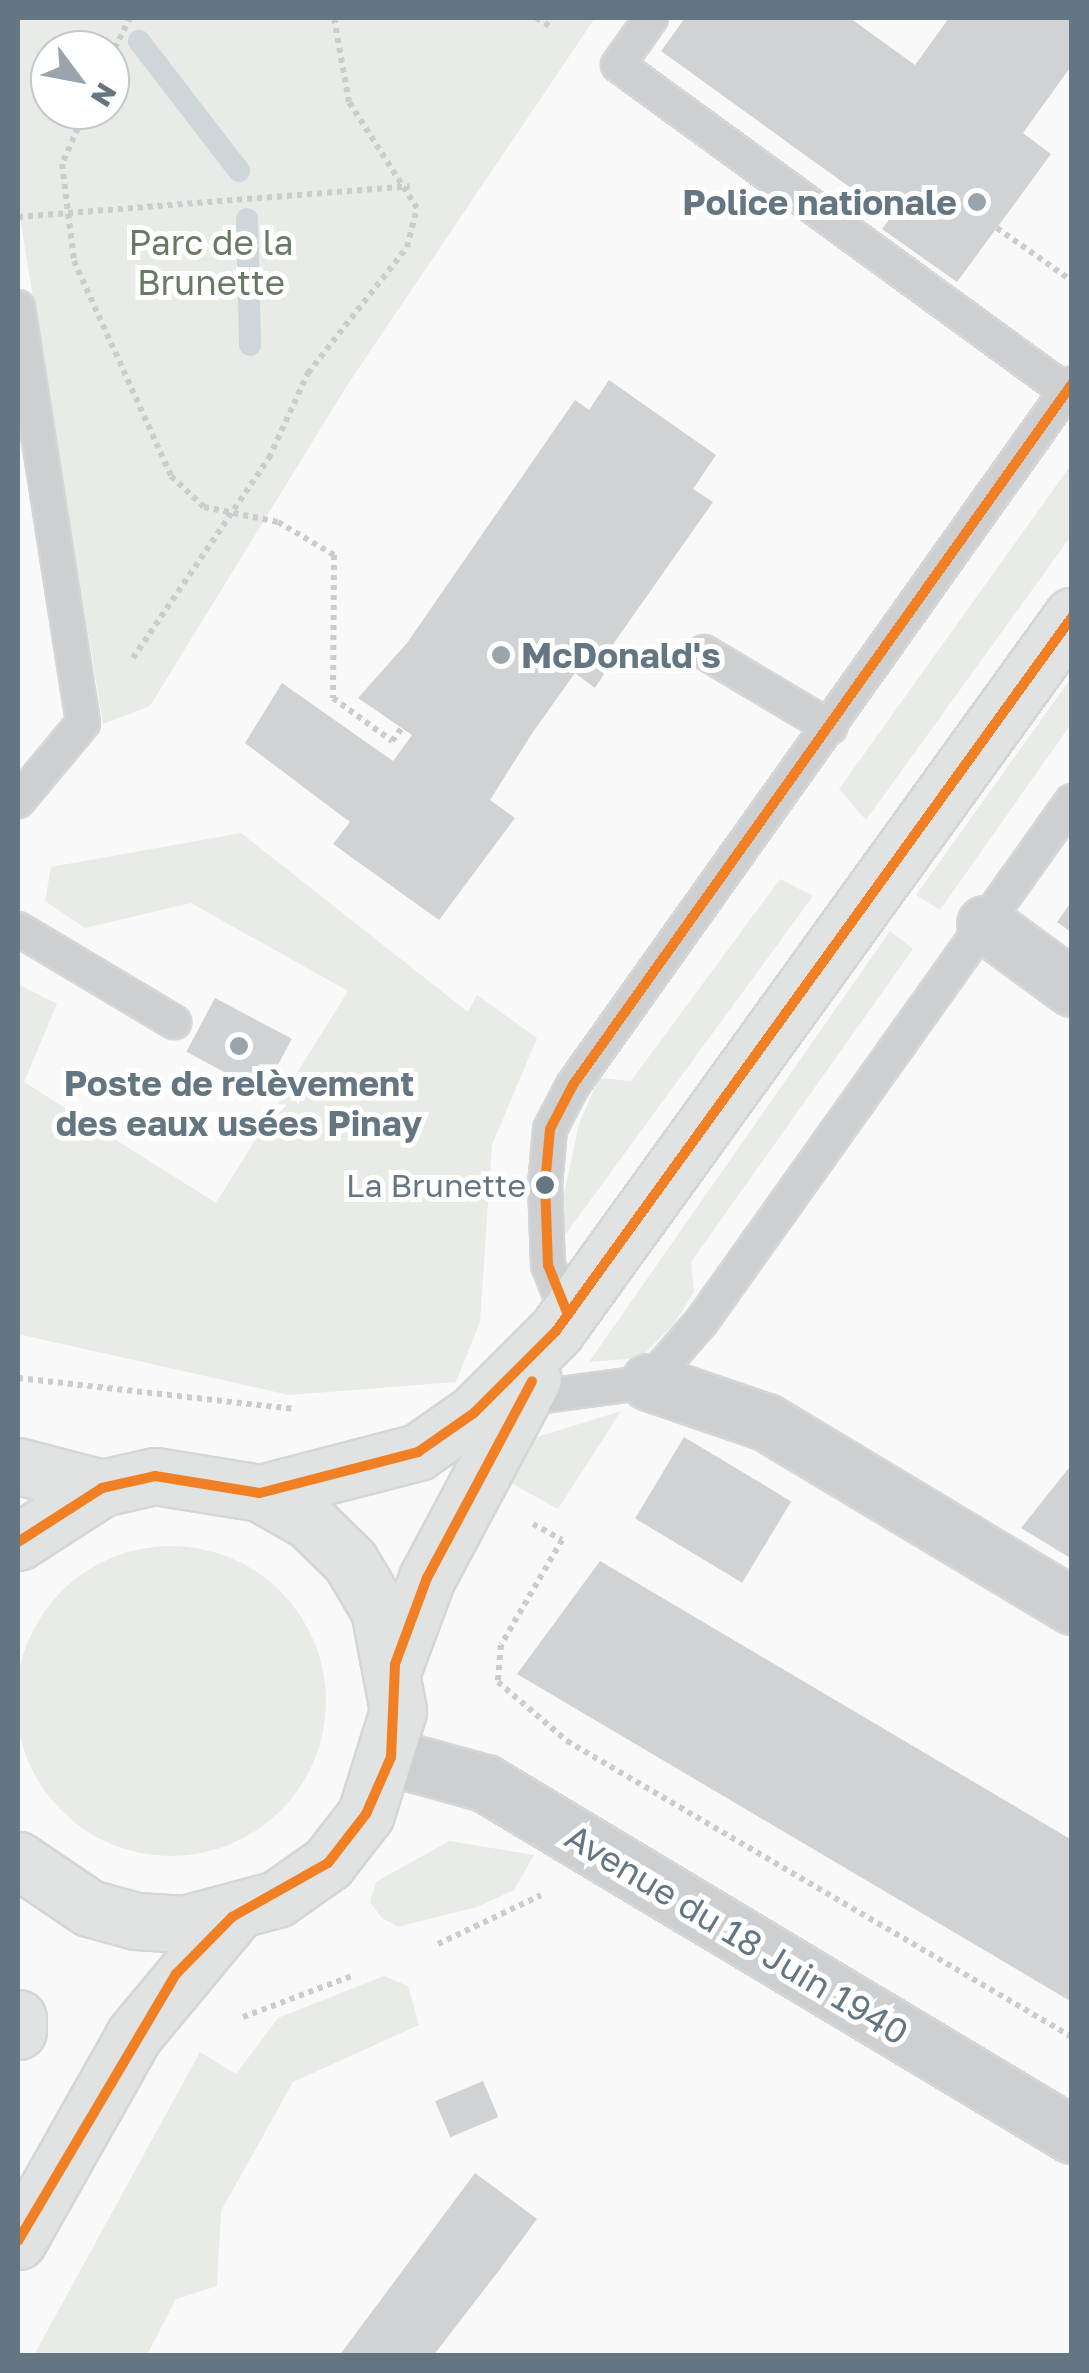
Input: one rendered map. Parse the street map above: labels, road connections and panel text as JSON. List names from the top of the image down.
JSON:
{
  "streets": {
    "street": ["Avenue du 18 Juin 1940"]
  },
  "parks": ["Parc de la Brunette"],
  "places": [
    "Police nationale",
    "McDonald's",
    "Poste de relèvement des eaux usées Pinay",
    "La Brunette"
  ],
  "north": "bottom right"
}
